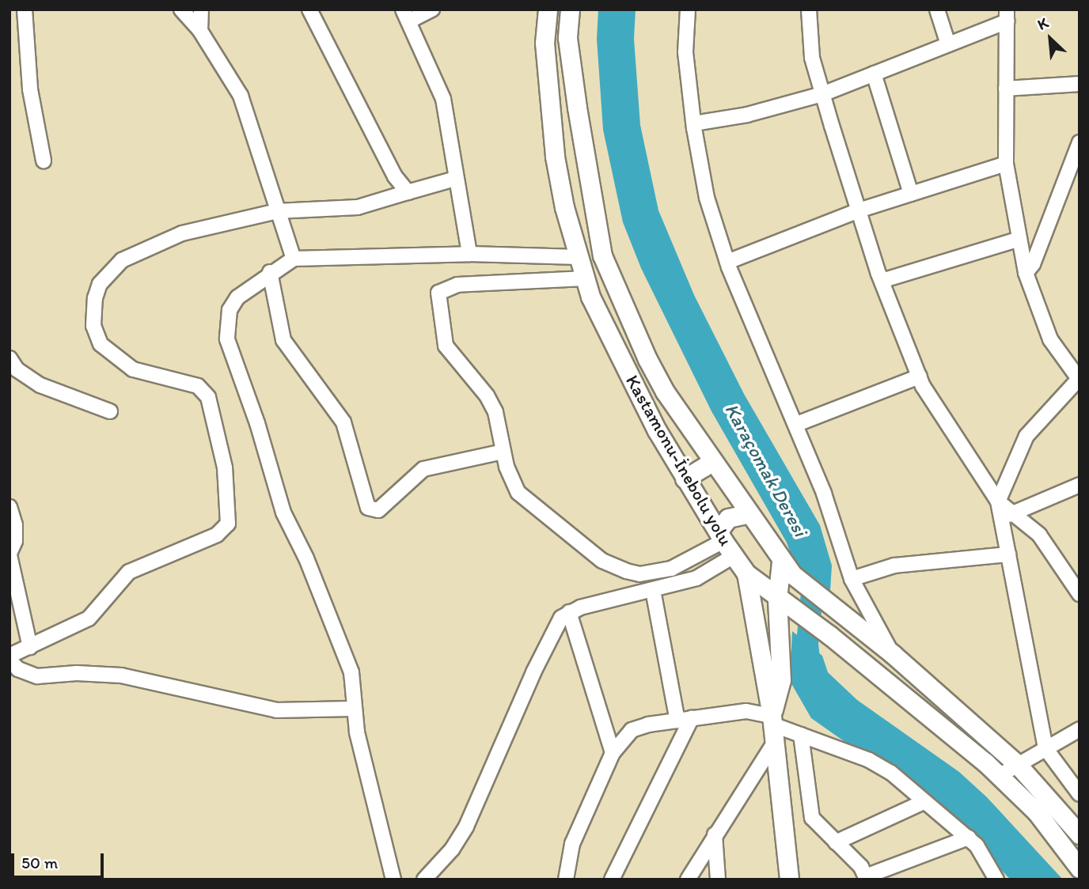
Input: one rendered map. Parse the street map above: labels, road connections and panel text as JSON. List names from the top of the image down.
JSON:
{
  "streets": {
    "main road": ["Kastamonu-İnebolu yolu"]
  },
  "water": ["Karaçomak Deresi"],
  "scale_bar": "50 m",
  "north": "top left"
}
